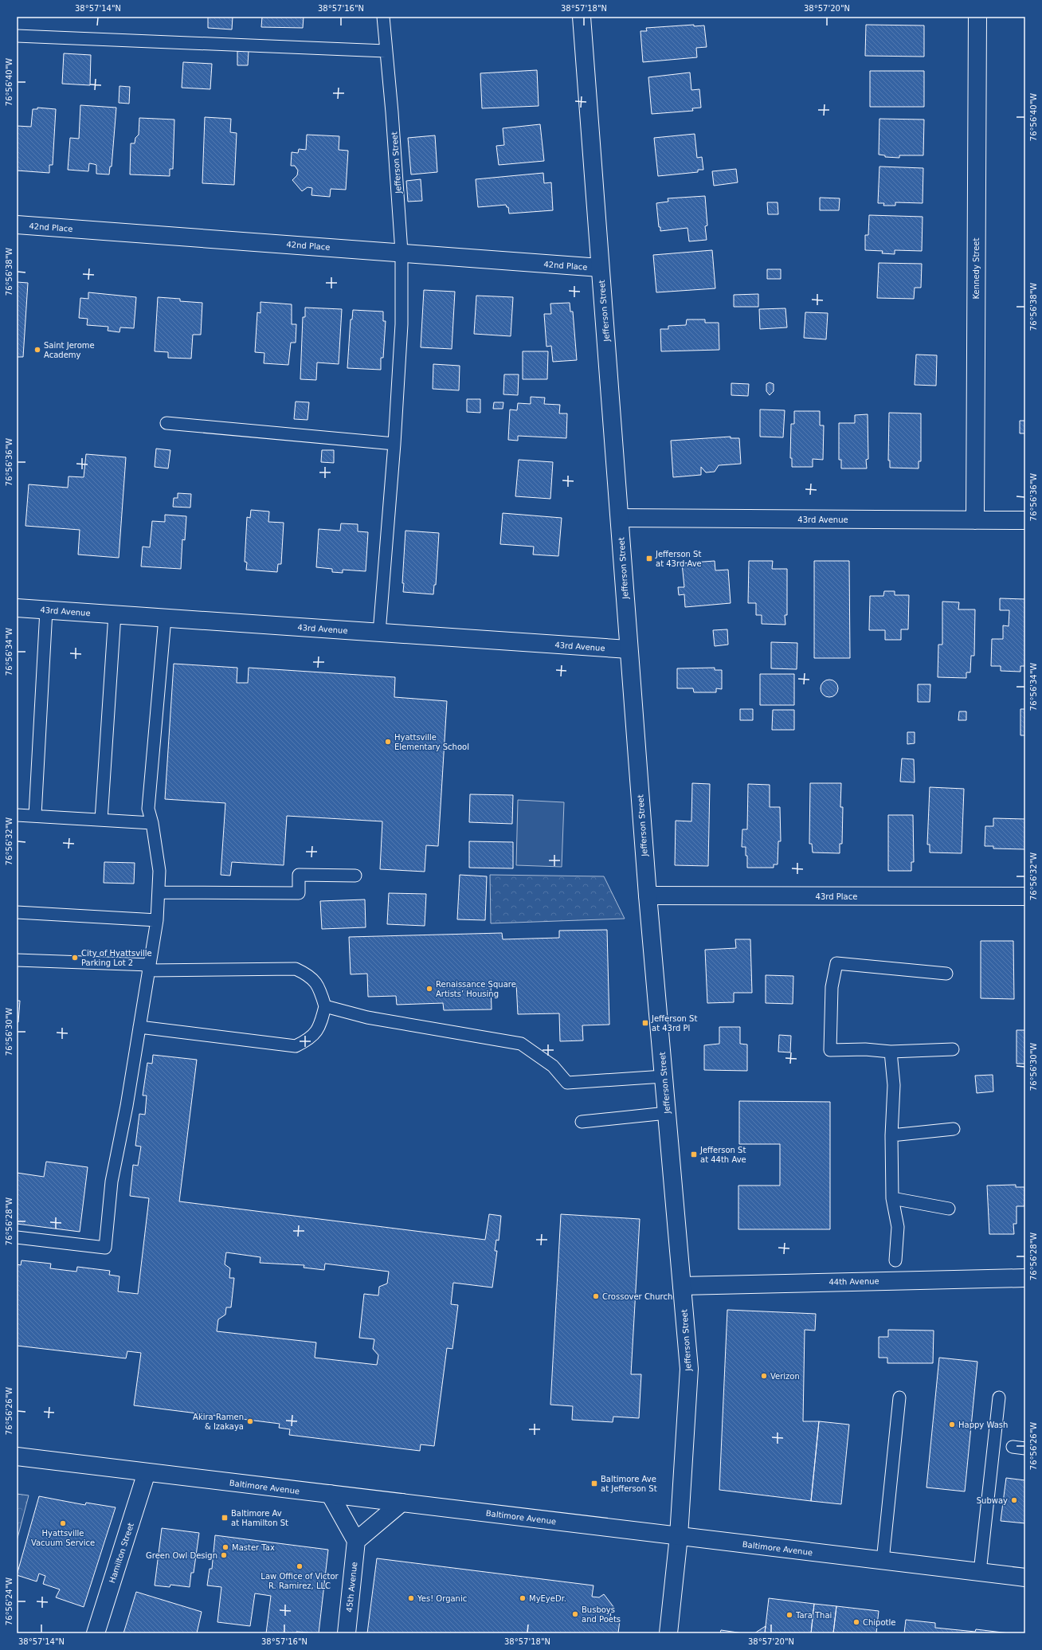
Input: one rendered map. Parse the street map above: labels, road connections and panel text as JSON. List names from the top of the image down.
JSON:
{
  "streets": {
    "street": [
      "Jefferson Street",
      "42nd Place",
      "Kennedy Street",
      "43rd Avenue",
      "43rd Place",
      "44th Avenue",
      "Baltimore Avenue",
      "Hamilton Street",
      "45th Avenue"
    ]
  },
  "crossings": [
    ["Jefferson Street", "42nd Place"],
    ["Jefferson Street", "43rd Avenue"],
    ["Jefferson Street", "43rd Place"],
    ["Jefferson Street", "44th Avenue"],
    ["Jefferson Street", "Baltimore Avenue"],
    ["Kennedy Street", "43rd Avenue"],
    ["Baltimore Avenue", "Hamilton Street"]
  ],
  "places": {
    "other": [
      "Saint Jerome Academy",
      "Hyattsville Elementary School",
      "City of Hyattsville Parking Lot 2",
      "Renaissance Square Artists’ Housing",
      "Crossover Church",
      "Verizon",
      "Akira Ramen & Izakaya",
      "Happy Wash",
      "Subway",
      "Hyattsville Vacuum Service",
      "Master Tax",
      "Green Owl Design",
      "Law Office of Victor R. Ramirez, LLC",
      "Yes! Organic",
      "MyEyeDr.",
      "Busboys and Poets",
      "Tara Thai",
      "Chipotle"
    ],
    "transit": [
      "Jefferson St at 43rd Ave",
      "Jefferson St at 43rd Pl",
      "Jefferson St at 44th Ave",
      "Baltimore Ave at Jefferson St",
      "Baltimore Av at Hamilton St"
    ]
  },
  "coordinates": [
    "38°57'14\"N",
    "38°57'16\"N",
    "38°57'18\"N",
    "38°57'20\"N",
    "76°56'40\"W",
    "76°56'38\"W",
    "76°56'36\"W",
    "76°56'34\"W",
    "76°56'32\"W",
    "76°56'30\"W",
    "76°56'28\"W",
    "76°56'26\"W",
    "76°56'24\"W"
  ]
}
